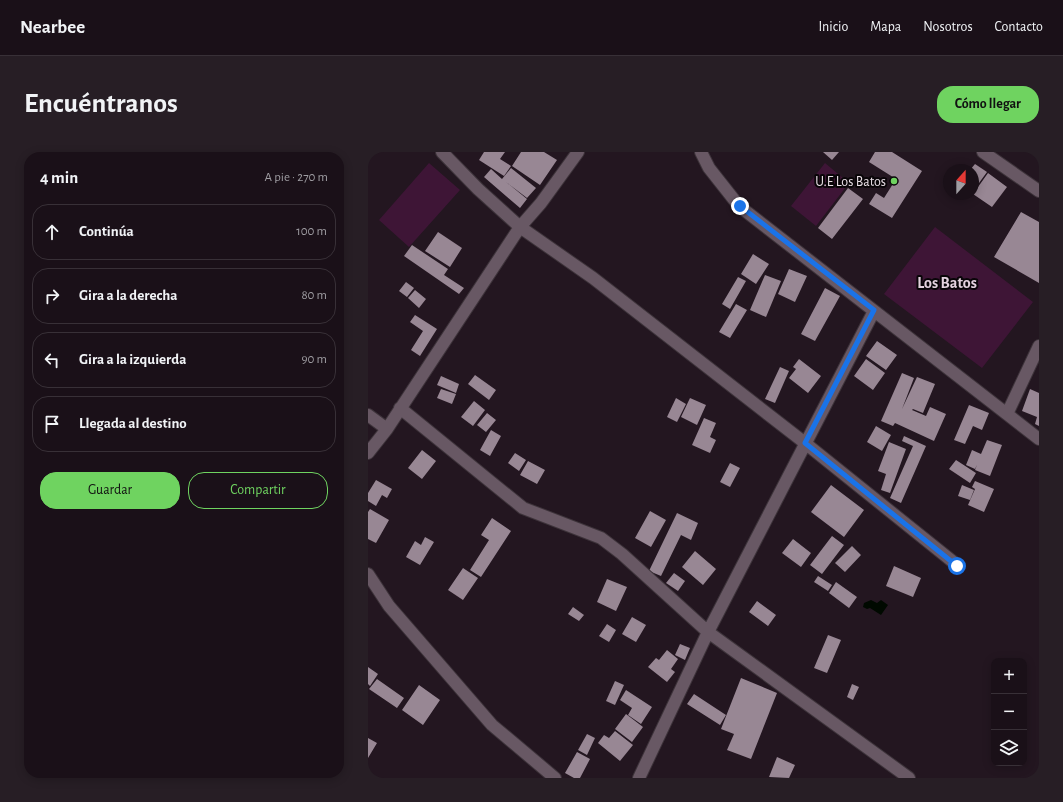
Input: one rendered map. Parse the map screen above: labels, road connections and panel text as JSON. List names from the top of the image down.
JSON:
{
  "districts": ["Los Batos"],
  "places": ["U.E Los Batos"],
  "north": "top",
  "page": {
    "header": "Nearbee",
    "nav": [
      "Inicio",
      "Mapa",
      "Nosotros",
      "Contacto"
    ],
    "buttons": [
      "Cómo llegar",
      ["Guardar", "Compartir"]
    ],
    "title": "Encuéntranos",
    "heading": ["4 min", "A pie · 270 m"],
    "list": [
      ["Continúa", "100 m"],
      ["Gira a la derecha", "80 m"],
      ["Gira a la izquierda", "90 m"],
      "Llegada al destino"
    ],
    "map_buttons": ["+", "−"]
  }
}
